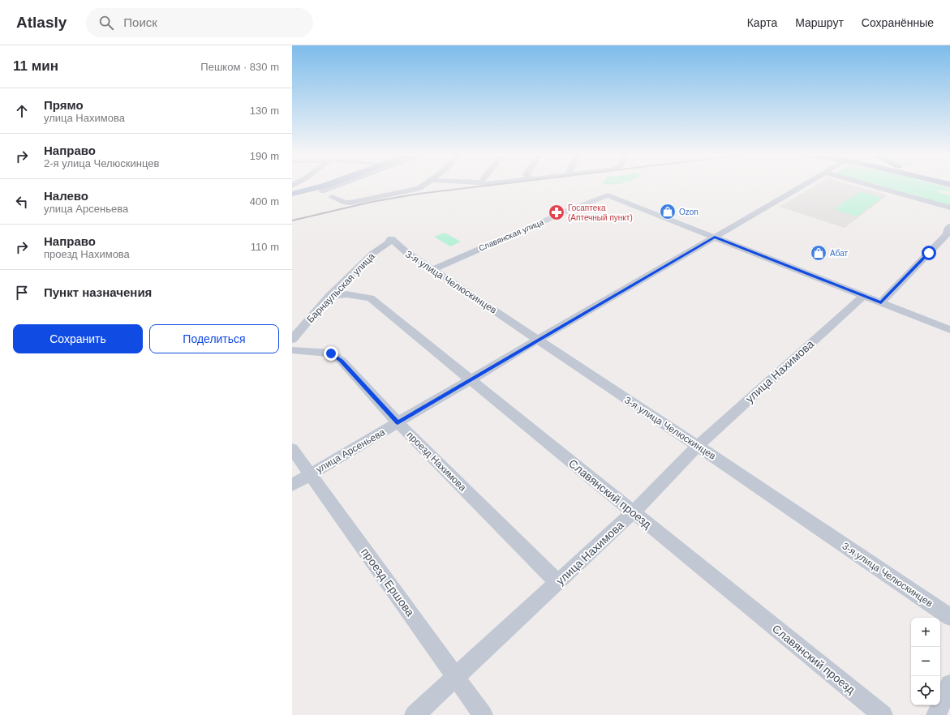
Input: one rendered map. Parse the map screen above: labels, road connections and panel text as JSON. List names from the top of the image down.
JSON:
{
  "streets": {
    "street": [
      "Славянская улица",
      "3-я улица Челюскинцев",
      "Барнаульская улица",
      "улица Нахимова",
      "улица Арсеньева",
      "проезд Нахимова",
      "Славянский проезд",
      "проезд Ершова"
    ]
  },
  "crossings": [
    ["Славянская улица", "3-я улица Челюскинцев"],
    ["Славянская улица", "улица Арсеньева"],
    ["3-я улица Челюскинцев", "Барнаульская улица"],
    ["3-я улица Челюскинцев", "улица Нахимова"],
    ["3-я улица Челюскинцев", "улица Арсеньева"],
    ["Барнаульская улица", "Славянский проезд"],
    ["улица Нахимова", "проезд Нахимова"],
    ["улица Нахимова", "Славянский проезд"],
    ["улица Нахимова", "проезд Ершова"],
    ["улица Арсеньева", "проезд Нахимова"],
    ["улица Арсеньева", "Славянский проезд"],
    ["улица Арсеньева", "проезд Ершова"]
  ],
  "places": {
    "shop": ["Ozon", "Абат"],
    "pharmacy": ["Госаптека (Аптечный пункт)"]
  },
  "page": {
    "header": "Atlasly",
    "search": "Поиск",
    "nav": ["Карта", "Маршрут", "Сохранённые"],
    "heading": ["11 мин", "Пешком · 830 m"],
    "list": [
      ["Прямо", "улица Нахимова", "130 m"],
      ["Направо", "2-я улица Челюскинцев", "190 m"],
      ["Налево", "улица Арсеньева", "400 m"],
      ["Направо", "проезд Нахимова", "110 m"],
      "Пункт назначения"
    ],
    "buttons": ["Сохранить", "Поделиться"],
    "map_buttons": ["+", "−"]
  }
}
